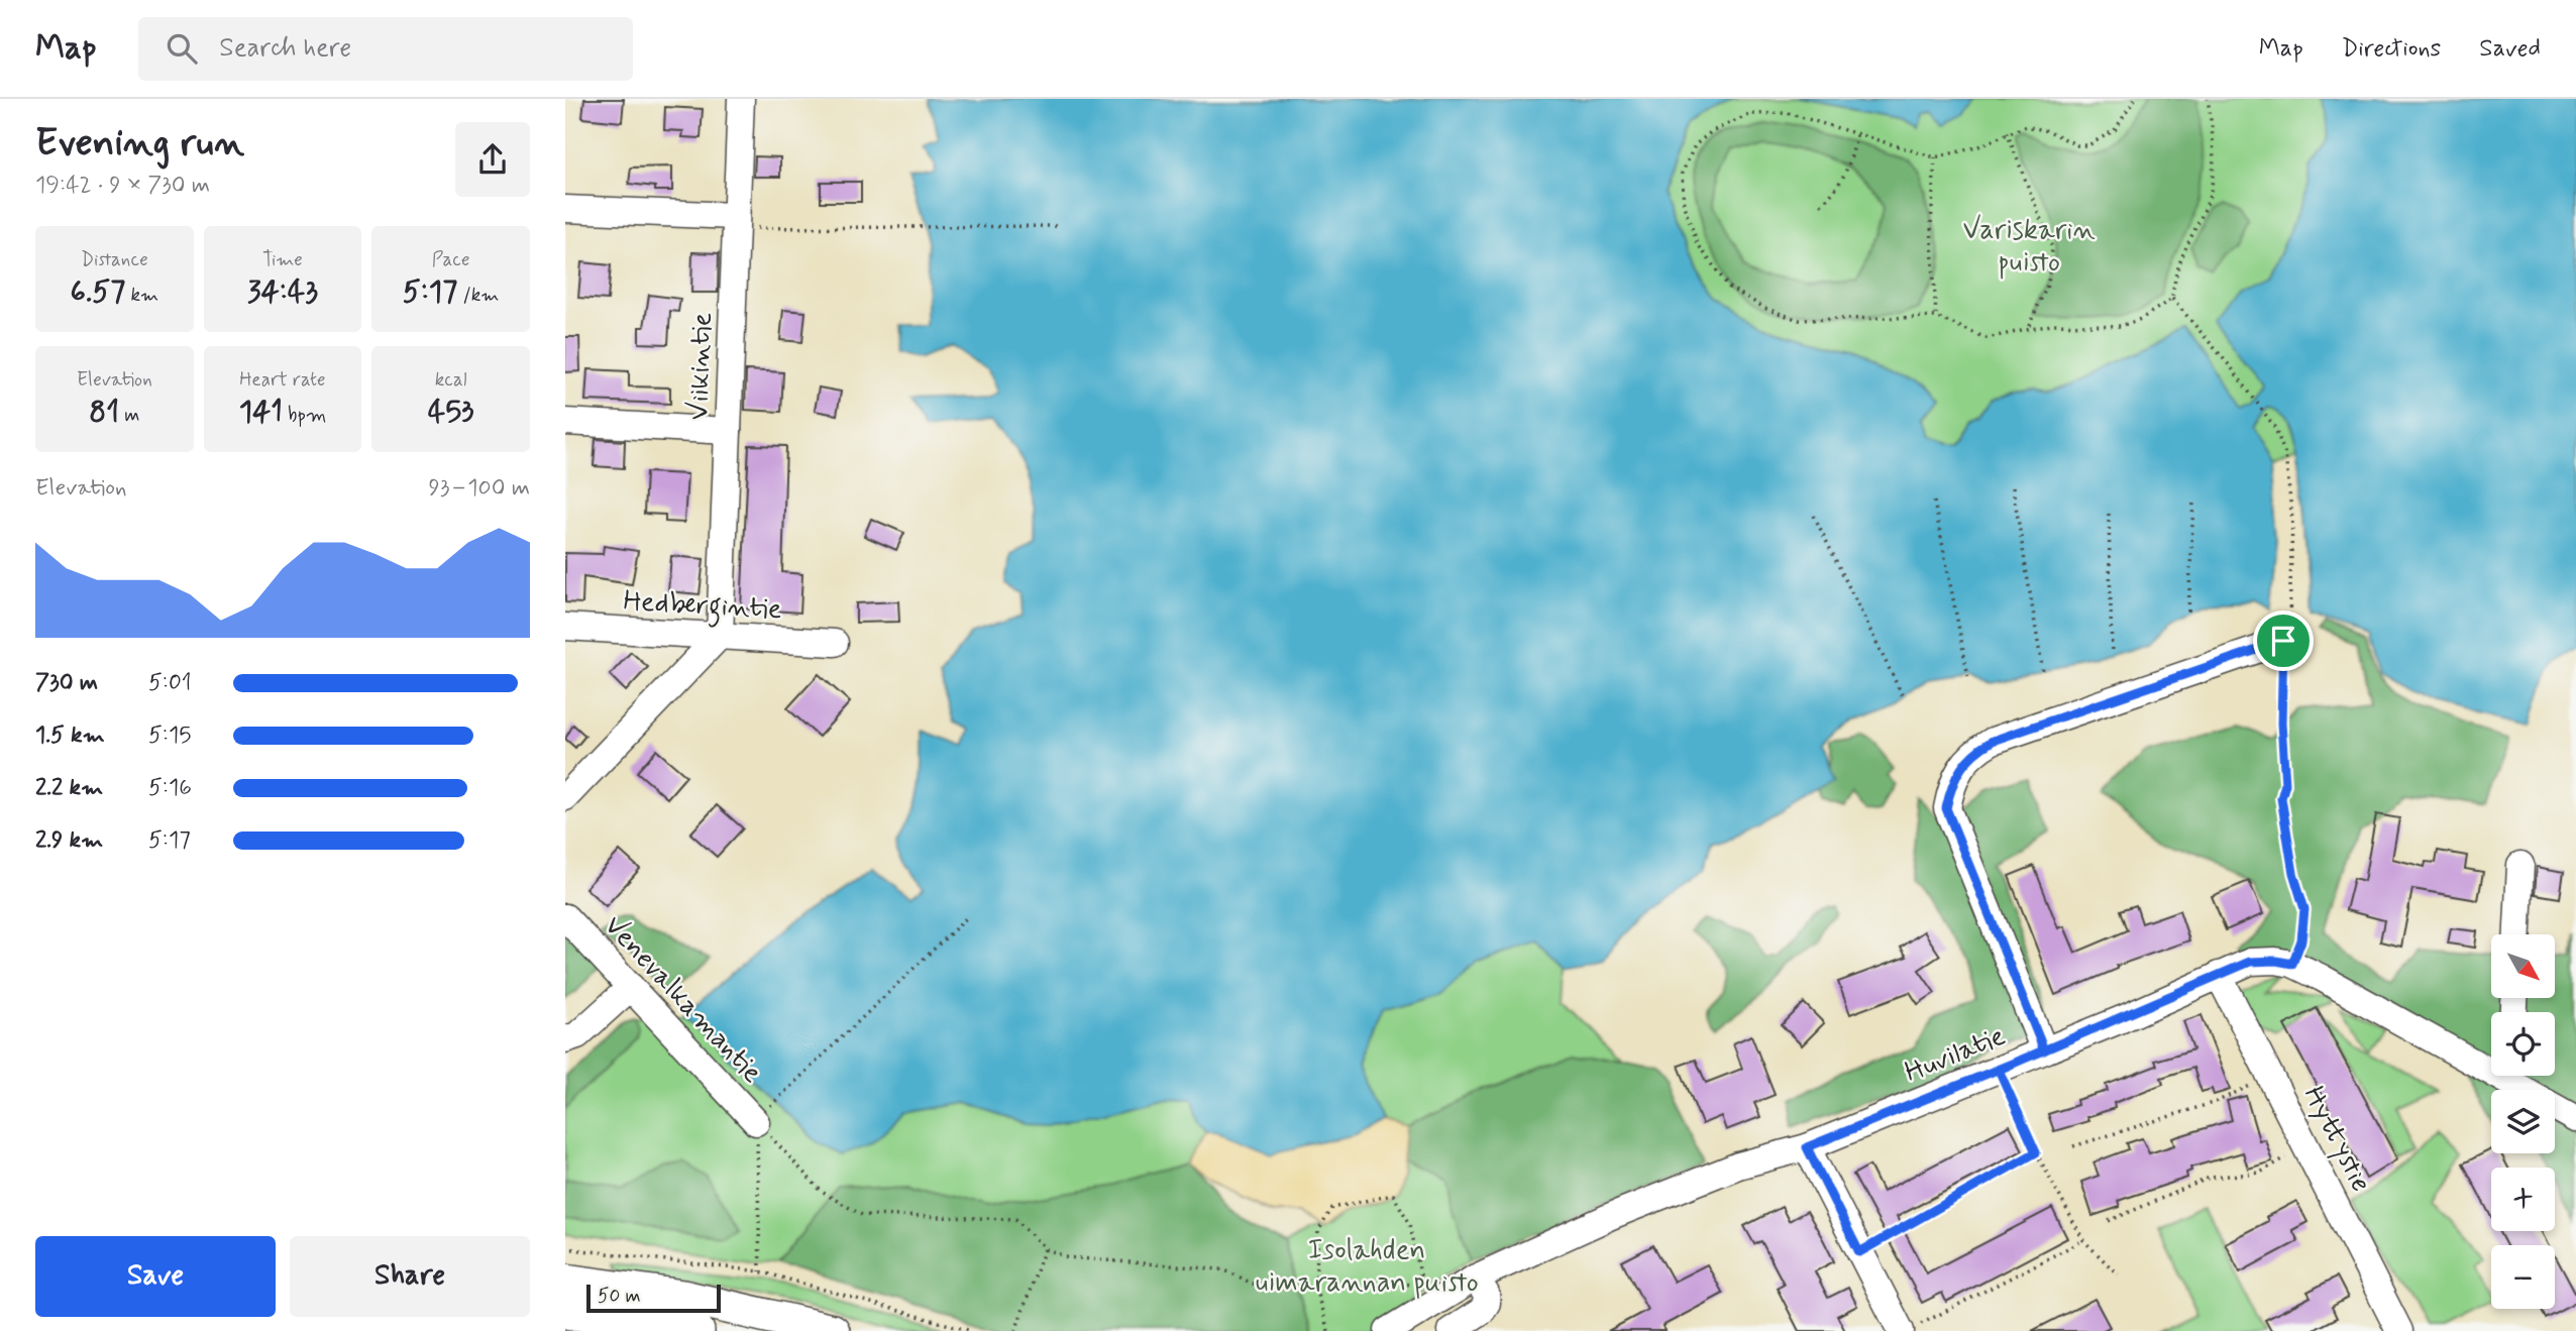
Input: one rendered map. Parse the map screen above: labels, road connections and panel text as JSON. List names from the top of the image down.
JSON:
{
  "streets": {
    "street": [
      "Viikintie",
      "Hedbergintie",
      "Venevalkamantie",
      "Huvilatie",
      "Hyttystie"
    ]
  },
  "crossings": [
    ["Viikintie", "Hedbergintie"],
    ["Huvilatie", "Hyttystie"]
  ],
  "parks": ["Variskarin puisto", "Isolahden uimarannan puisto"],
  "scale_bar": "50 m",
  "north": "bottom right",
  "page": {
    "header": "Map",
    "search": "Search here",
    "nav": ["Map", "Directions", "Saved"],
    "heading": ["Evening run", "19:42 · 9 × 730 m"],
    "stats": [
      ["Distance", "6.57 km"],
      ["Time", "34:43"],
      ["Pace", "5:17 /km"],
      ["Elevation", "81 m"],
      ["Heart rate", "141 bpm"],
      ["kcal", "453"]
    ],
    "chart": ["Elevation", "93–100 m"],
    "list": [
      {
        "name": "730 m",
        "note": "5:01"
      },
      {
        "name": "1.5 km",
        "note": "5:15"
      },
      {
        "name": "2.2 km",
        "note": "5:16"
      },
      {
        "name": "2.9 km",
        "note": "5:17"
      }
    ],
    "map_buttons": ["+", "−"],
    "buttons": ["Save", "Share"],
    "scale": "50 m"
  }
}
